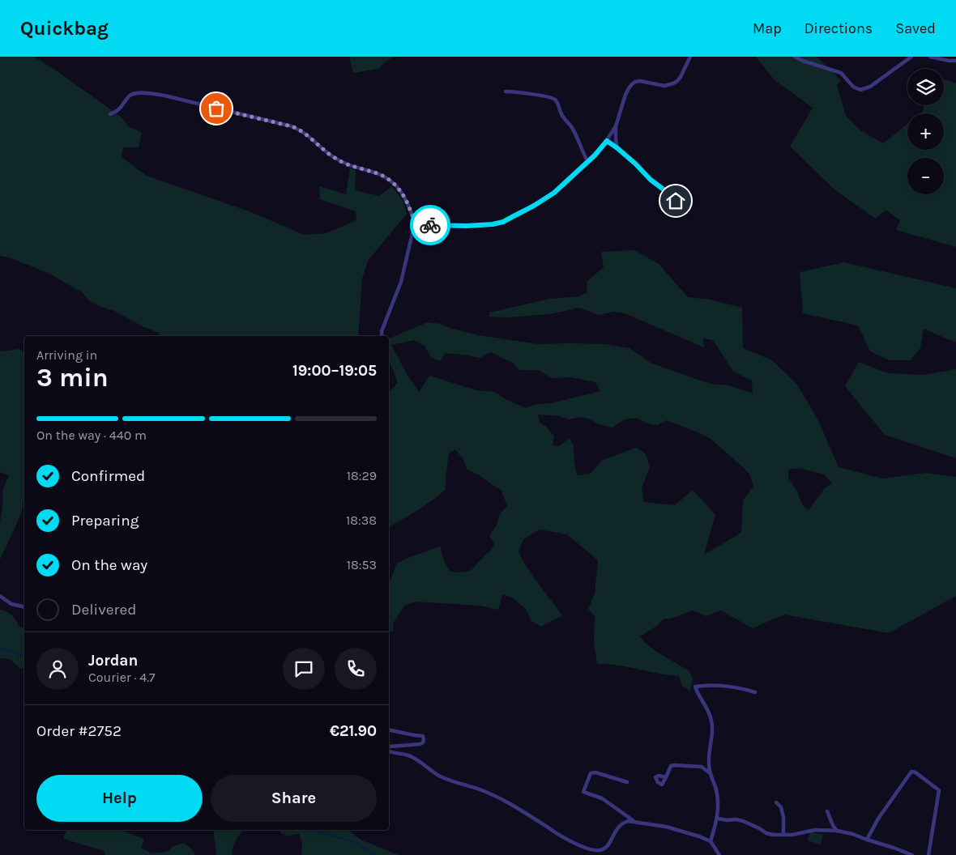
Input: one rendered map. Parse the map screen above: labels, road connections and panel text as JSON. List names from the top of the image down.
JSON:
{
  "page": {
    "header": "Quickbag",
    "nav": ["Map", "Directions", "Saved"],
    "map_buttons": ["+", "−"],
    "heading": ["3 min", "Arriving in", "19:00–19:05"],
    "panel": [
      "Jordan",
      "Courier · 4.7",
      "Order #2752",
      "€21.90"
    ],
    "bar": "On the way · 440 m",
    "list": [
      ["Confirmed", "18:29"],
      ["Preparing", "18:38"],
      ["On the way", "18:53"],
      "Delivered"
    ],
    "buttons": ["Help", "Share"]
  }
}
